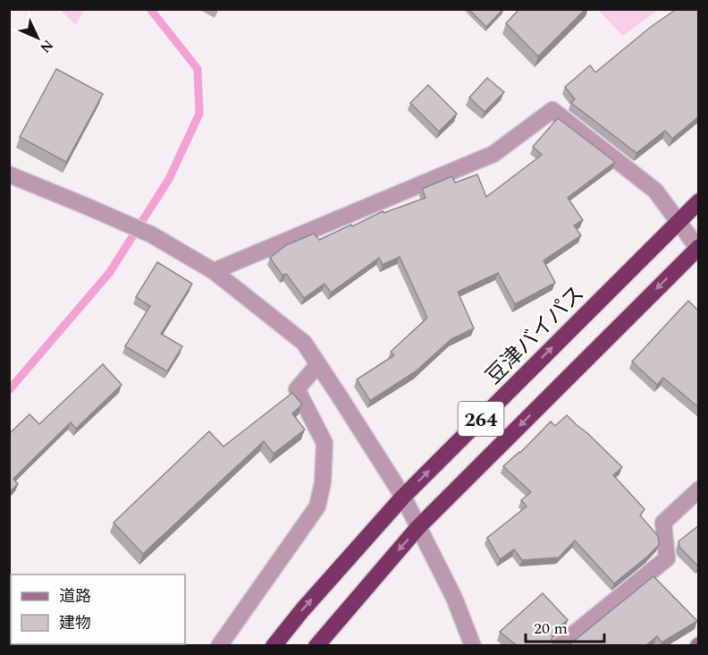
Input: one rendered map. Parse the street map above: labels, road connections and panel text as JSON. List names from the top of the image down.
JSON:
{
  "streets": {
    "highway": ["豆津バイパス", "264"]
  },
  "legend": ["道路", "建物"],
  "scale_bar": "20 m",
  "north": "bottom right"
}
